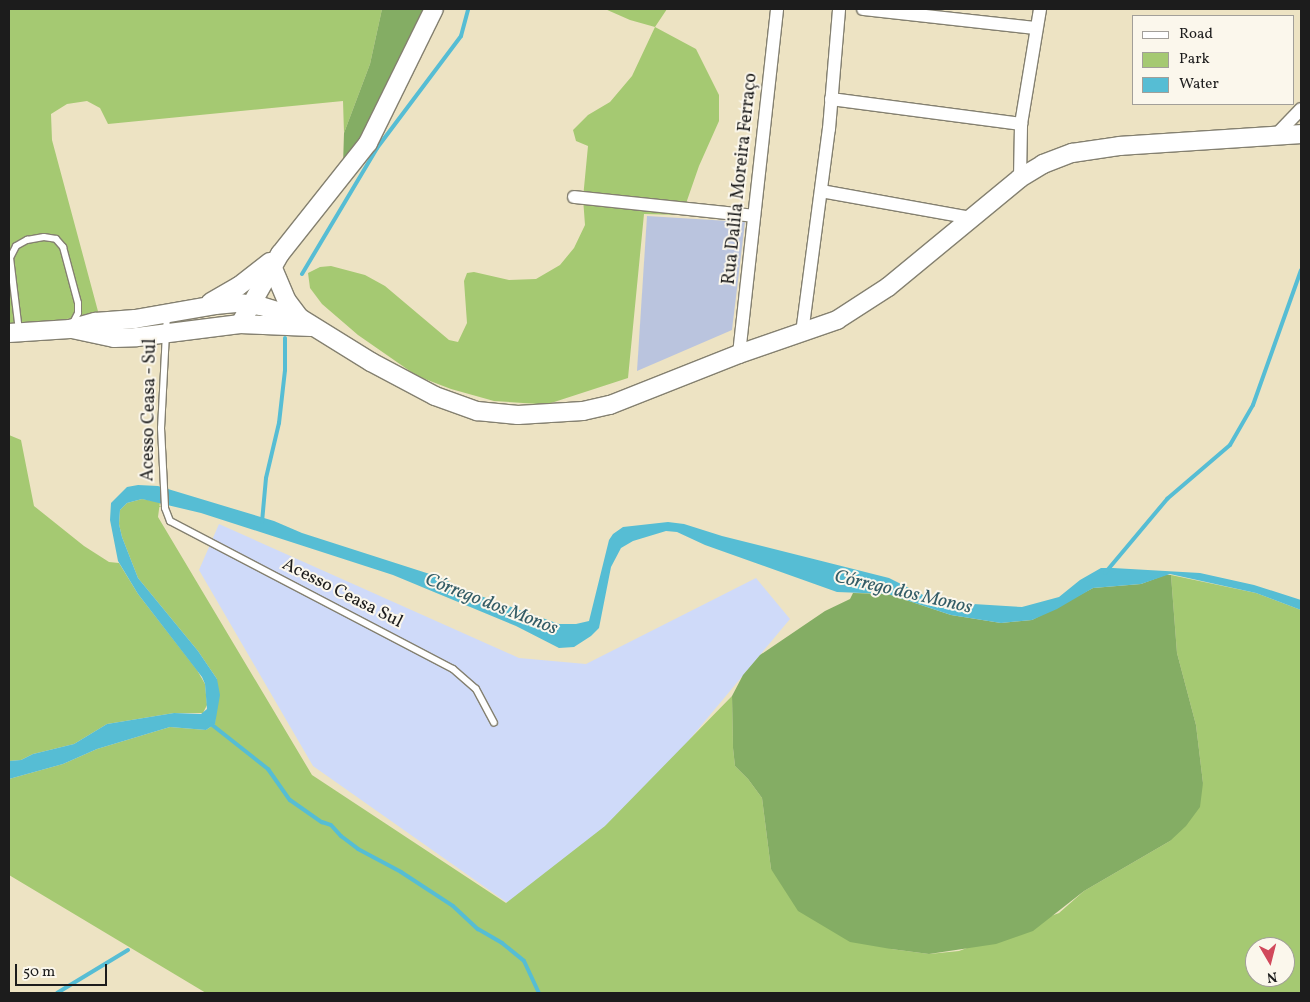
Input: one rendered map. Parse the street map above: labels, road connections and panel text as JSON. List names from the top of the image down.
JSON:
{
  "streets": {
    "street": ["Rua Dalila Moreira Ferraço"],
    "lane": ["Acesso Ceasa - Sul", "Acesso Ceasa Sul"]
  },
  "crossings": [
    ["Acesso Ceasa - Sul", "Acesso Ceasa Sul"]
  ],
  "water": ["Córrego dos Monos"],
  "legend": ["Road", "Park", "Water"],
  "scale_bar": "50 m",
  "north": "bottom"
}
